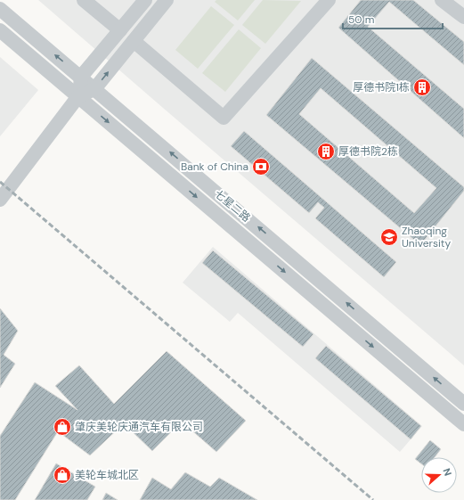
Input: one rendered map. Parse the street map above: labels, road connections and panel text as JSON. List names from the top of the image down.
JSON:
{
  "streets": {
    "street": ["七星二路"]
  },
  "places": {
    "building": ["厚德书院1栋", "厚德书院2栋"],
    "bank": ["Bank of China"],
    "school or university": ["Zhaoqing University"],
    "shop": ["肇庆美轮庆通汽车有限公司", "美轮车城北区"]
  },
  "scale_bar": "50 m",
  "north": "right"
}
